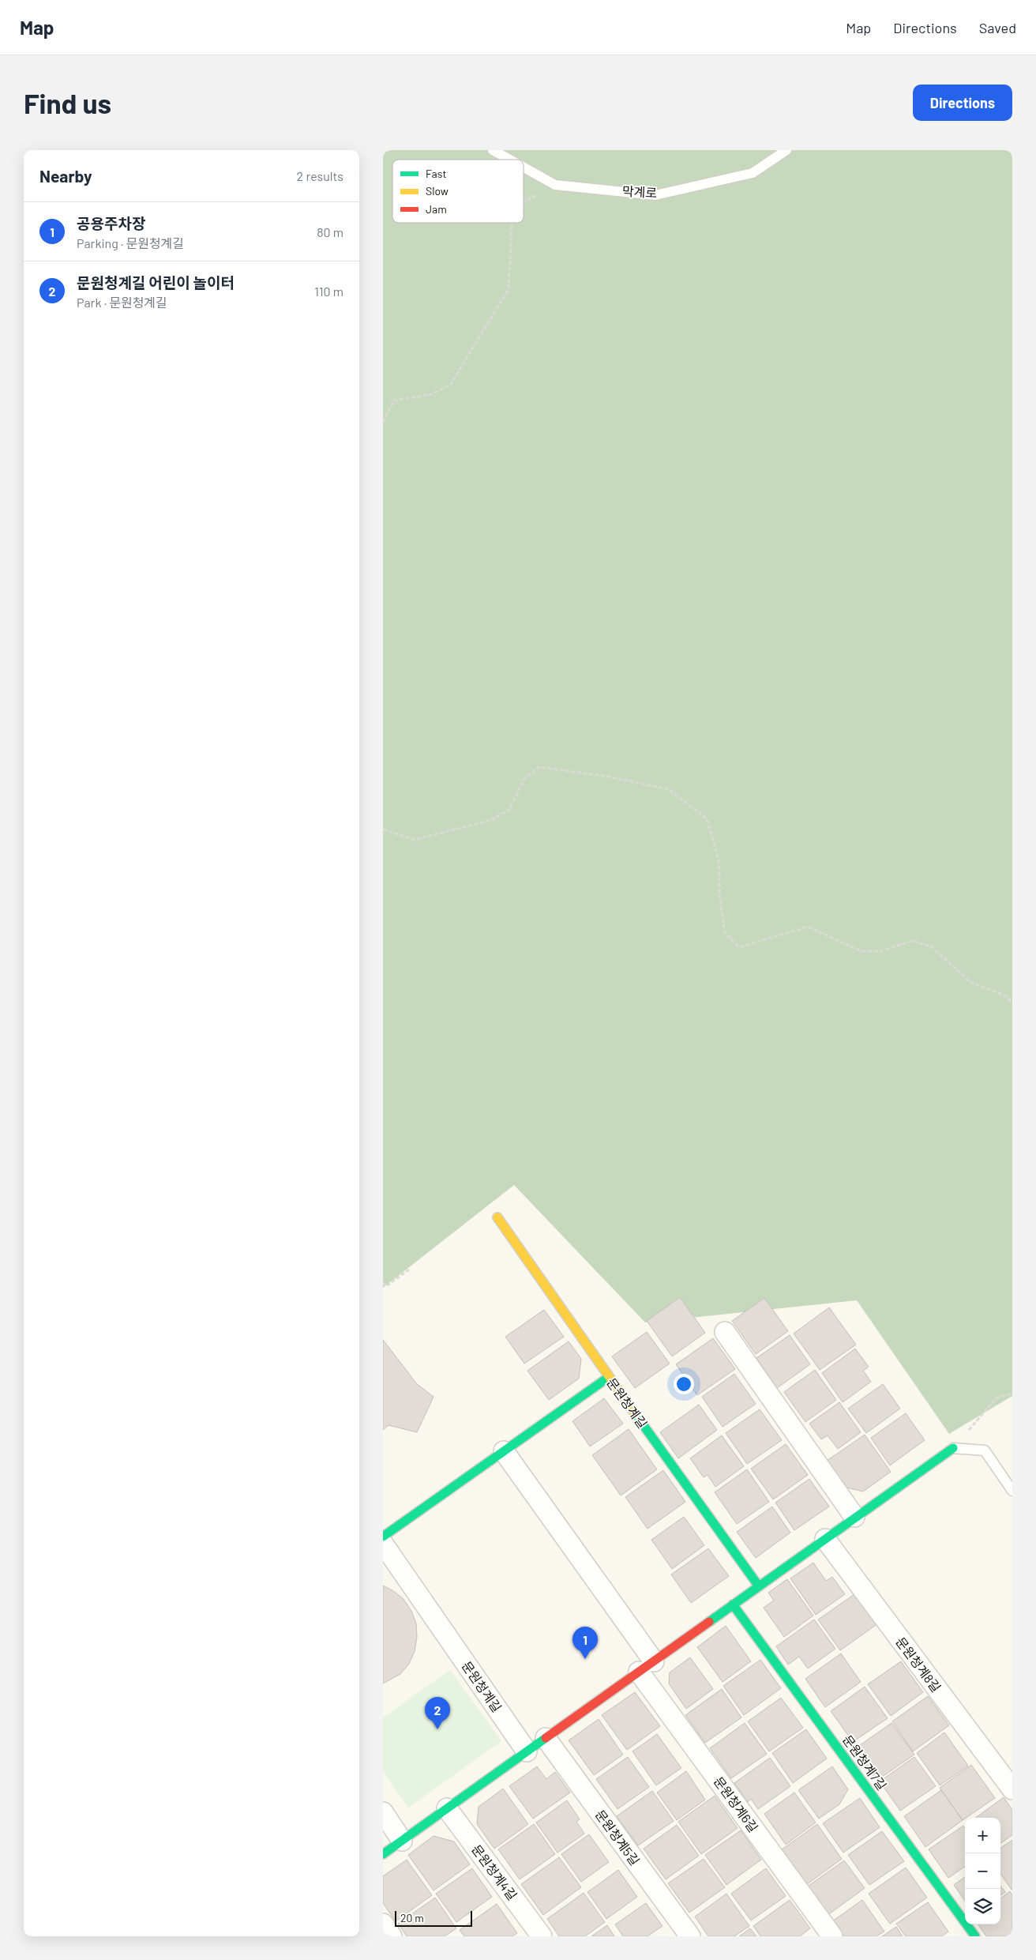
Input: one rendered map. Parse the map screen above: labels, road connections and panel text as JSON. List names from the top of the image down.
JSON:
{
  "streets": {
    "street": [
      "문원청계길",
      "문원청계8길",
      "문원청계7길",
      "문원청계6길",
      "문원청계5길",
      "문원청계4길"
    ],
    "lane": ["막계로"]
  },
  "legend": ["Fast", "Slow", "Jam"],
  "scale_bar": "20 m",
  "page": {
    "header": "Map",
    "nav": ["Map", "Directions", "Saved"],
    "buttons": "Directions",
    "title": "Find us",
    "heading": ["Nearby", "2 results"],
    "list": [
      {
        "mark": "1",
        "name": "공용주차장",
        "note": "Parking · 문원청계길",
        "value": "80 m"
      },
      {
        "mark": "2",
        "name": "문원청계길 어린이 놀이터",
        "note": "Park · 문원청계길",
        "value": "110 m"
      }
    ],
    "pins": ["1", "2"],
    "map_buttons": ["+", "−"],
    "scale": "20 m"
  }
}
